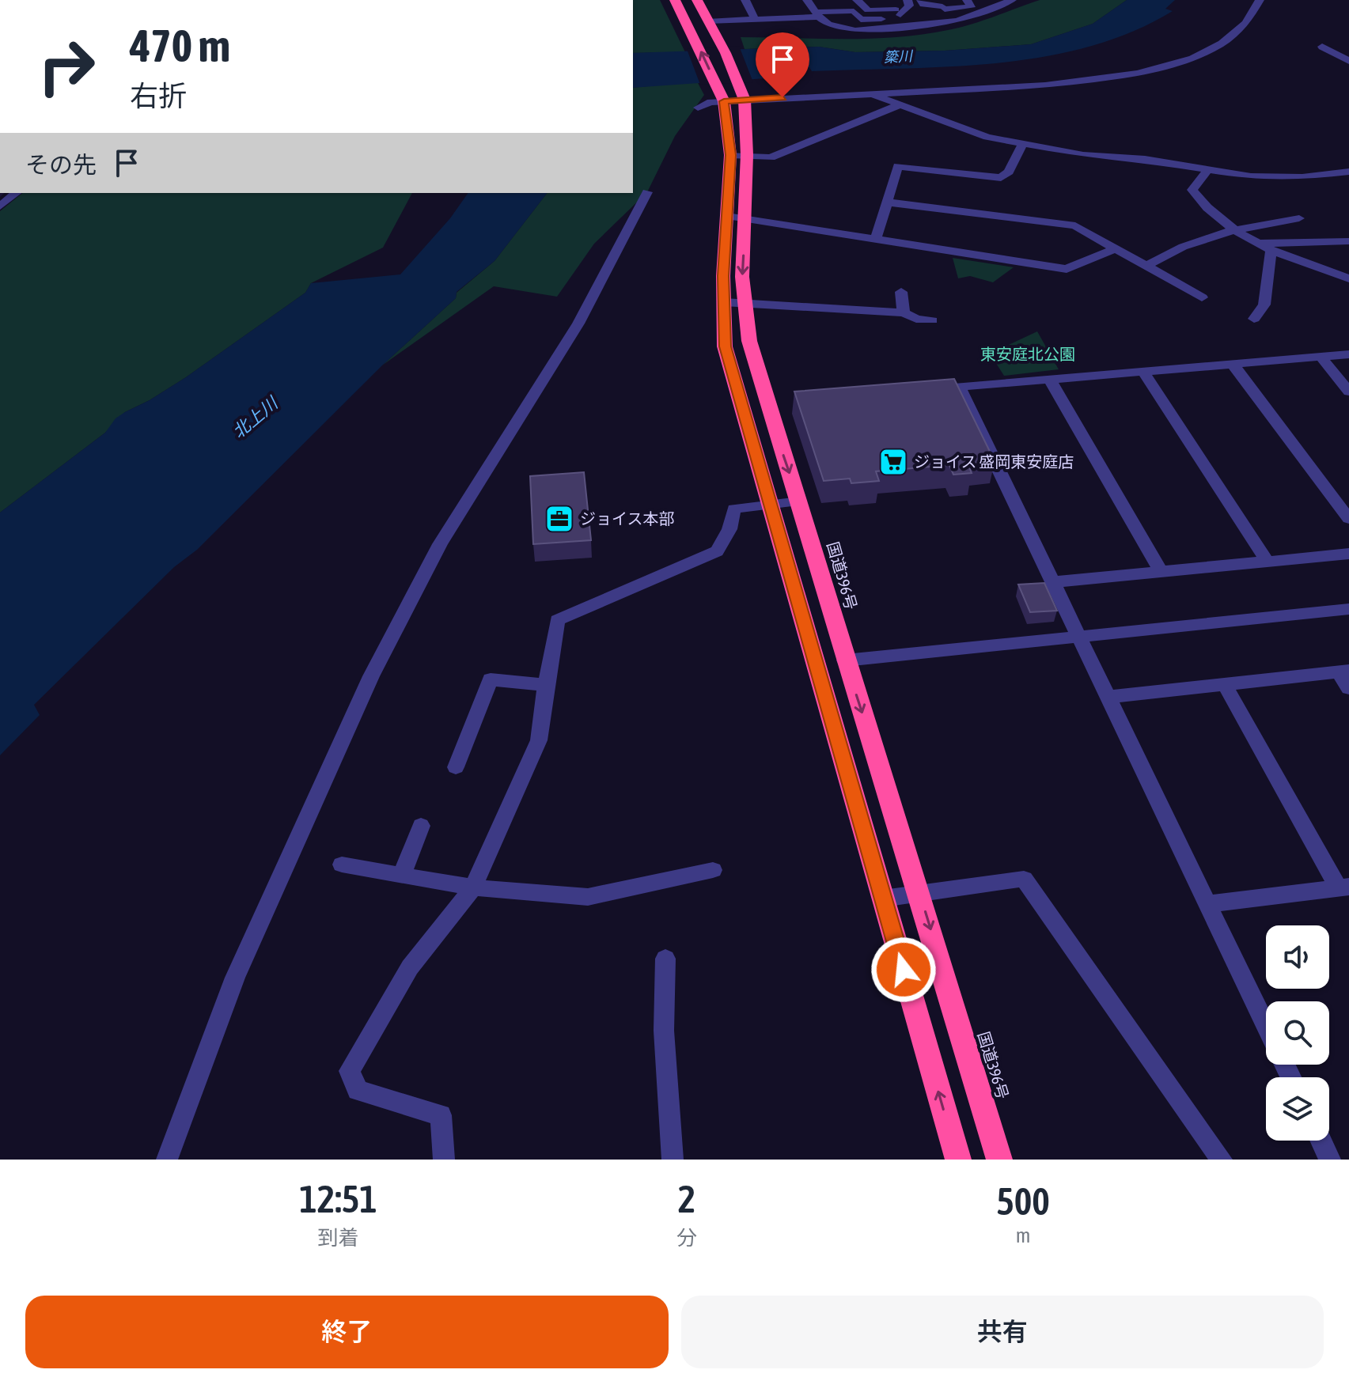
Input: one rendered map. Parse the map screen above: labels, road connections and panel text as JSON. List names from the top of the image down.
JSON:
{
  "streets": {
    "highway": ["国道396号"]
  },
  "water": ["簗川", "北上川"],
  "parks": ["東安庭北公園"],
  "places": {
    "supermarket": ["ジョイス 盛岡東安庭店"],
    "office": ["ジョイス本部"]
  },
  "page": {
    "turn": ["470 m", "右折"],
    "then": "その先",
    "eta": [
      "12:51",
      "到着",
      "2",
      "分",
      "500",
      "m"
    ],
    "buttons": ["終了", "共有"]
  }
}
